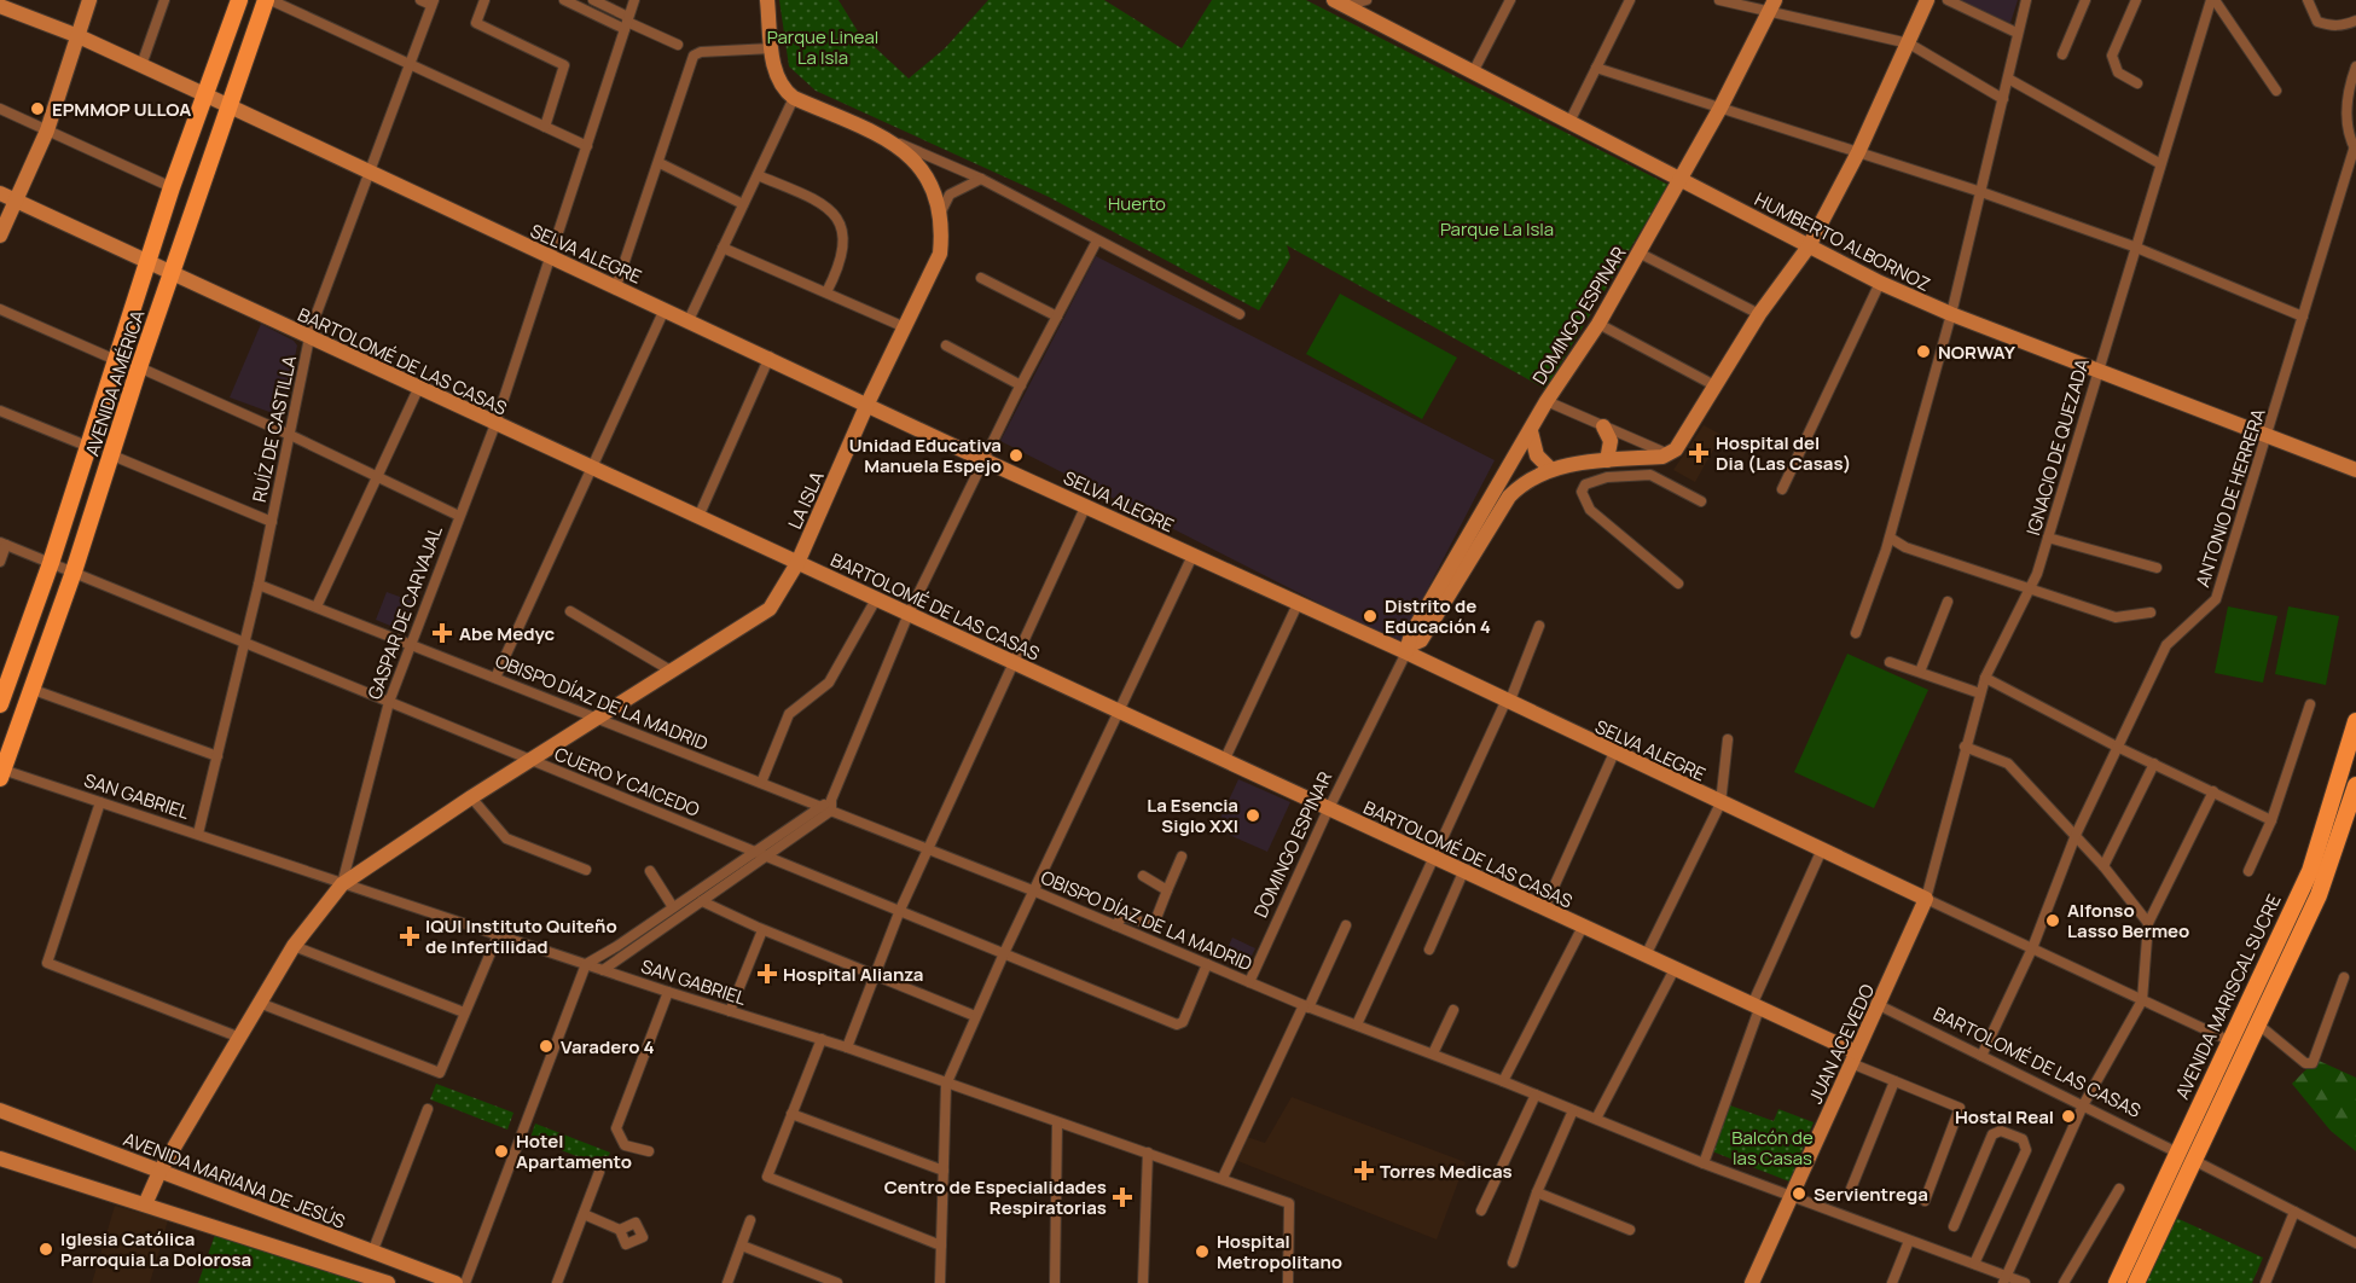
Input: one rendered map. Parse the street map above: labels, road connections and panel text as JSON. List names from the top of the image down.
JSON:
{
  "streets": {
    "main road": ["AVENIDA AMÉRICA", "AVENIDA MARISCAL SUCRE"],
    "street": [
      "HUMBERTO ALBORNOZ",
      "SELVA ALEGRE",
      "DOMINGO ESPINAR",
      "BARTOLOMÉ DE LAS CASAS",
      "RUÍZ DE CASTILLA",
      "IGNACIO DE QUEZADA",
      "ANTONIO DE HERRERA",
      "LA ISLA",
      "GASPAR DE CARVAJAL",
      "OBISPO DÍAZ DE LA MADRID",
      "CUERO Y CAICEDO",
      "SAN GABRIEL",
      "JUAN ACEVEDO",
      "AVENIDA MARIANA DE JESÚS"
    ]
  },
  "crossings": [
    ["HUMBERTO ALBORNOZ", "DOMINGO ESPINAR"],
    ["HUMBERTO ALBORNOZ", "IGNACIO DE QUEZADA"],
    ["HUMBERTO ALBORNOZ", "ANTONIO DE HERRERA"],
    ["SELVA ALEGRE", "DOMINGO ESPINAR"],
    ["SELVA ALEGRE", "AVENIDA AMÉRICA"],
    ["SELVA ALEGRE", "RUÍZ DE CASTILLA"],
    ["SELVA ALEGRE", "IGNACIO DE QUEZADA"],
    ["SELVA ALEGRE", "ANTONIO DE HERRERA"],
    ["SELVA ALEGRE", "LA ISLA"],
    ["SELVA ALEGRE", "GASPAR DE CARVAJAL"],
    ["SELVA ALEGRE", "JUAN ACEVEDO"],
    ["DOMINGO ESPINAR", "BARTOLOMÉ DE LAS CASAS"],
    ["DOMINGO ESPINAR", "OBISPO DÍAZ DE LA MADRID"],
    ["BARTOLOMÉ DE LAS CASAS", "AVENIDA AMÉRICA"],
    ["BARTOLOMÉ DE LAS CASAS", "RUÍZ DE CASTILLA"],
    ["BARTOLOMÉ DE LAS CASAS", "ANTONIO DE HERRERA"],
    ["BARTOLOMÉ DE LAS CASAS", "LA ISLA"],
    ["BARTOLOMÉ DE LAS CASAS", "GASPAR DE CARVAJAL"],
    ["BARTOLOMÉ DE LAS CASAS", "AVENIDA MARISCAL SUCRE"],
    ["BARTOLOMÉ DE LAS CASAS", "JUAN ACEVEDO"],
    ["AVENIDA AMÉRICA", "CUERO Y CAICEDO"],
    ["AVENIDA AMÉRICA", "SAN GABRIEL"],
    ["RUÍZ DE CASTILLA", "OBISPO DÍAZ DE LA MADRID"],
    ["RUÍZ DE CASTILLA", "CUERO Y CAICEDO"],
    ["RUÍZ DE CASTILLA", "SAN GABRIEL"],
    ["IGNACIO DE QUEZADA", "JUAN ACEVEDO"],
    ["LA ISLA", "GASPAR DE CARVAJAL"],
    ["LA ISLA", "OBISPO DÍAZ DE LA MADRID"],
    ["LA ISLA", "CUERO Y CAICEDO"],
    ["LA ISLA", "SAN GABRIEL"],
    ["GASPAR DE CARVAJAL", "OBISPO DÍAZ DE LA MADRID"],
    ["GASPAR DE CARVAJAL", "CUERO Y CAICEDO"],
    ["GASPAR DE CARVAJAL", "SAN GABRIEL"],
    ["GASPAR DE CARVAJAL", "AVENIDA MARIANA DE JESÚS"],
    ["OBISPO DÍAZ DE LA MADRID", "CUERO Y CAICEDO"],
    ["OBISPO DÍAZ DE LA MADRID", "JUAN ACEVEDO"]
  ],
  "parks": [
    "Parque Lineal La Isla",
    "Huerto",
    "Parque La Isla",
    "Balcón de las Casas"
  ],
  "places": {
    "other": [
      "EPMMOP ULLOA",
      "NORWAY",
      "Unidad Educativa Manuela Espejo",
      "Distrito de Educación 4",
      "La Esencia Siglo XXI",
      "Alfonso Lasso Bermeo",
      "Varadero 4",
      "Hostal Real",
      "Hotel Apartamento",
      "Servientrega",
      "Iglesia Católica Parroquia La Dolorosa",
      "Hospital Metropolitano"
    ],
    "health": [
      "Hospital del Dia (Las Casas)",
      "Abe Medyc",
      "IQUI Instituto Quiteño de Infertilidad",
      "Hospital Alianza",
      "Torres Medicas",
      "Centro de Especialidades Respiratorias"
    ]
  }
}
